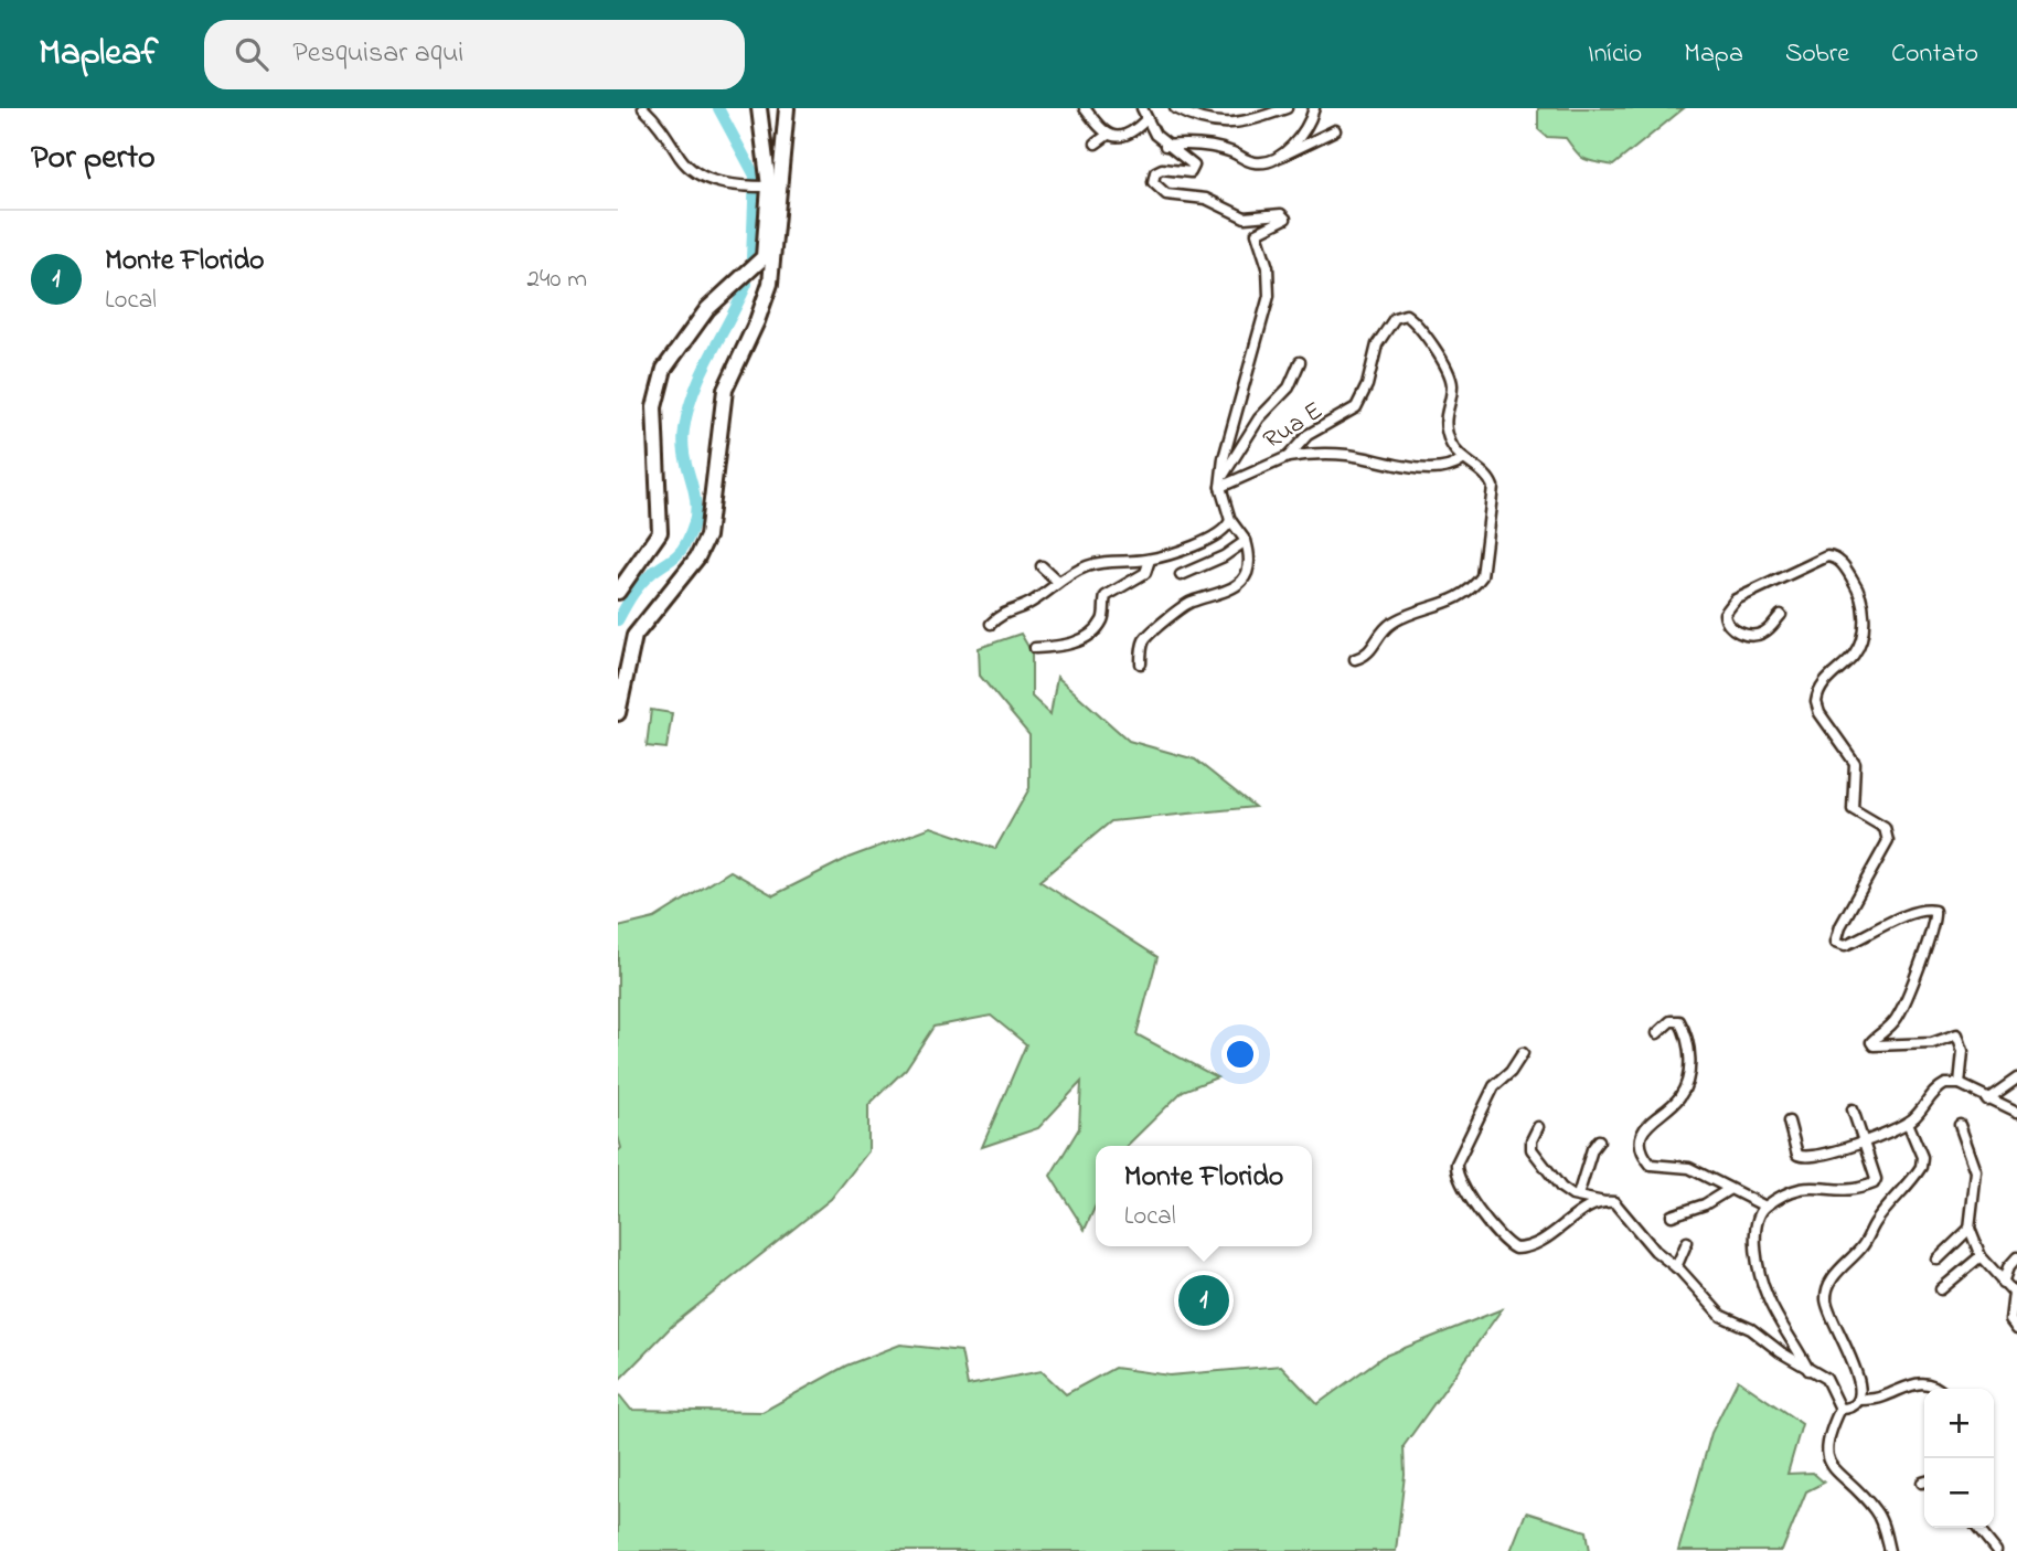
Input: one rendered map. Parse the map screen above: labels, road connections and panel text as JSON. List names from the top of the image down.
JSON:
{
  "streets": {
    "street": ["Rua E"]
  },
  "page": {
    "header": "Mapleaf",
    "search": "Pesquisar aqui",
    "nav": [
      "Início",
      "Mapa",
      "Sobre",
      "Contato"
    ],
    "heading": "Por perto",
    "list": [
      {
        "mark": "1",
        "name": "Monte Florido",
        "note": "Local",
        "value": "240 m"
      }
    ],
    "popup": ["Monte Florido", "Local"],
    "pins": "1",
    "map_buttons": ["+", "−"]
  }
}
